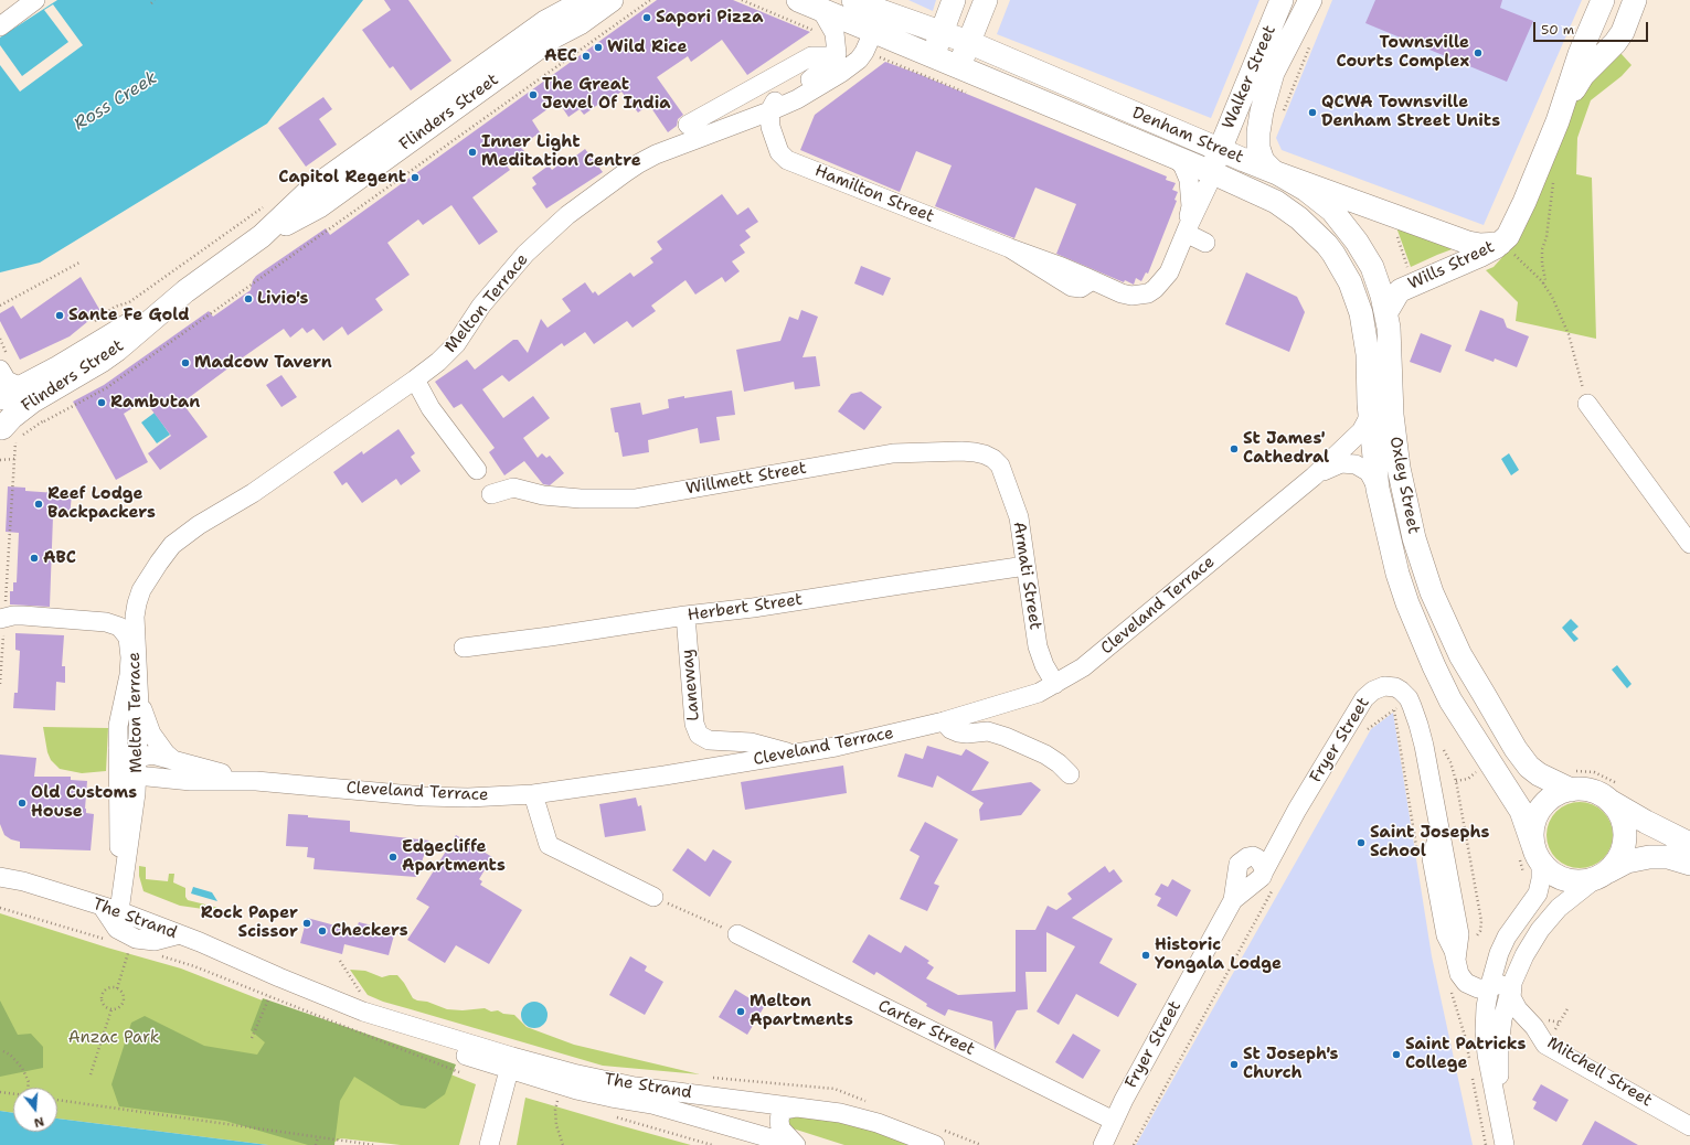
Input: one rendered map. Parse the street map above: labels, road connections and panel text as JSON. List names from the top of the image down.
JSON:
{
  "streets": {
    "main road": [
      "Walker Street",
      "Flinders Street",
      "Denham Street",
      "Wills Street",
      "Oxley Street"
    ],
    "street": [
      "Hamilton Street",
      "Melton Terrace",
      "Willmett Street",
      "Armati Street",
      "Cleveland Terrace",
      "Herbert Street",
      "Laneway",
      "Fryer Street",
      "The Strand",
      "Carter Street",
      "Mitchell Street"
    ]
  },
  "crossings": [
    ["Walker Street", "Denham Street"],
    ["Walker Street", "Hamilton Street"],
    ["Walker Street", "Oxley Street"],
    ["Denham Street", "Wills Street"],
    ["Denham Street", "Melton Terrace"],
    ["Denham Street", "Oxley Street"],
    ["Hamilton Street", "Melton Terrace"],
    ["Wills Street", "Oxley Street"],
    ["Melton Terrace", "Cleveland Terrace"],
    ["Melton Terrace", "The Strand"],
    ["Willmett Street", "Armati Street"],
    ["Oxley Street", "Cleveland Terrace"],
    ["Oxley Street", "Mitchell Street"],
    ["Armati Street", "Cleveland Terrace"],
    ["Armati Street", "Herbert Street"],
    ["Cleveland Terrace", "Laneway"],
    ["Herbert Street", "Laneway"],
    ["Fryer Street", "Carter Street"]
  ],
  "water": ["Ross Creek"],
  "parks": ["Anzac Park"],
  "places": [
    "Sapori Pizza",
    "Wild Rice",
    "Townsville Courts Complex",
    "AEC",
    "The Great Jewel Of India",
    "QCWA Townsville Denham Street Units",
    "Inner Light Meditation Centre",
    "Capitol Regent",
    "Livio's",
    "Sante Fe Gold",
    "Madcow Tavern",
    "Rambutan",
    "St James' Cathedral",
    "Reef Lodge Backpackers",
    "ABC",
    "Old Customs House",
    "Saint Josephs School",
    "Edgecliffe Apartments",
    "Rock Paper Scissor",
    "Checkers",
    "Historic Yongala Lodge",
    "Melton Apartments",
    "Saint Patricks College",
    "St Joseph's Church"
  ],
  "scale_bar": "50 m",
  "north": "bottom"
}
